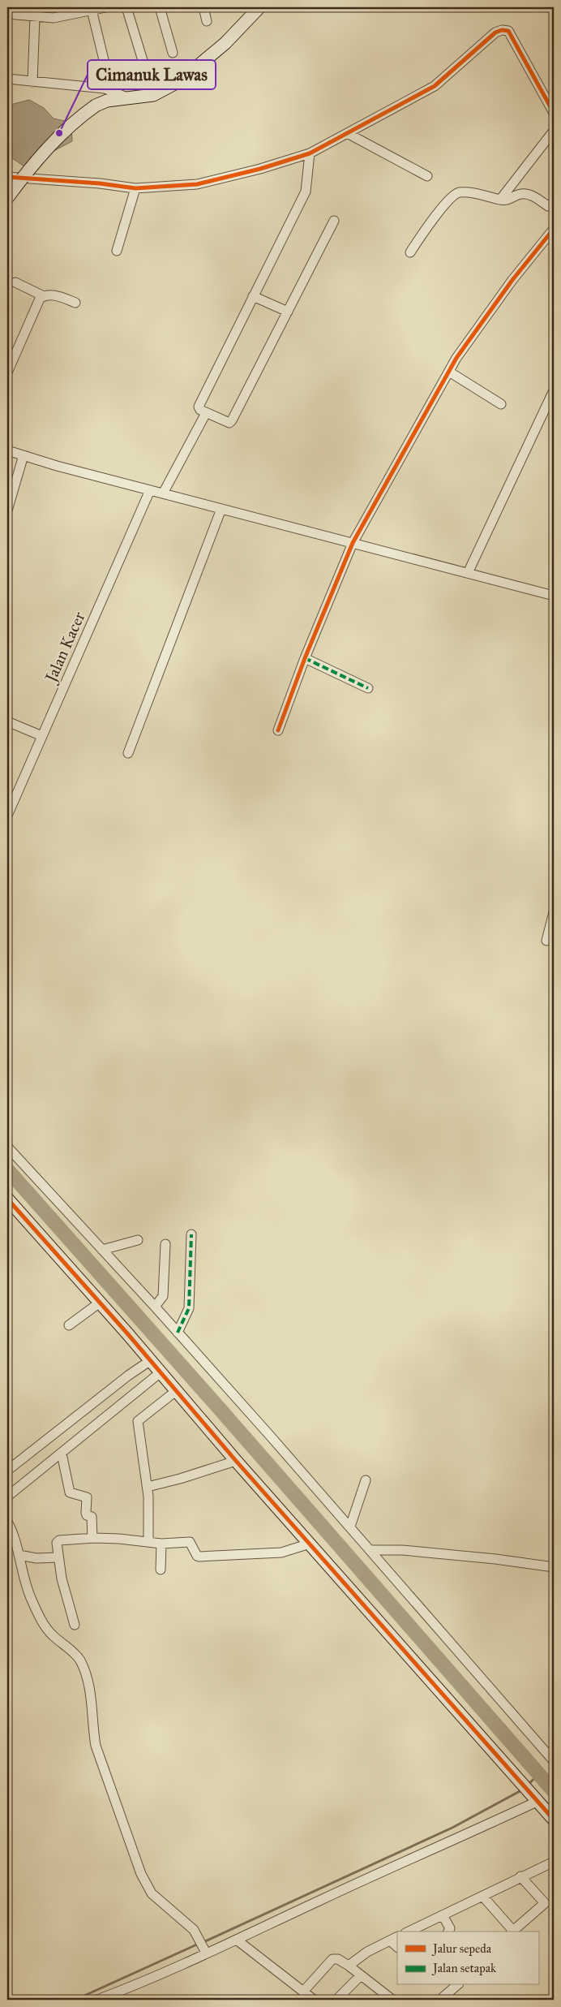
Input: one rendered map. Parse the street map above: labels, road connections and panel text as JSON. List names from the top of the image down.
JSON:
{
  "streets": {
    "street": ["Jalan Kacer"]
  },
  "places": ["Cimanuk Lawas"],
  "legend": ["Jalur sepeda", "Jalan setapak"]
}
